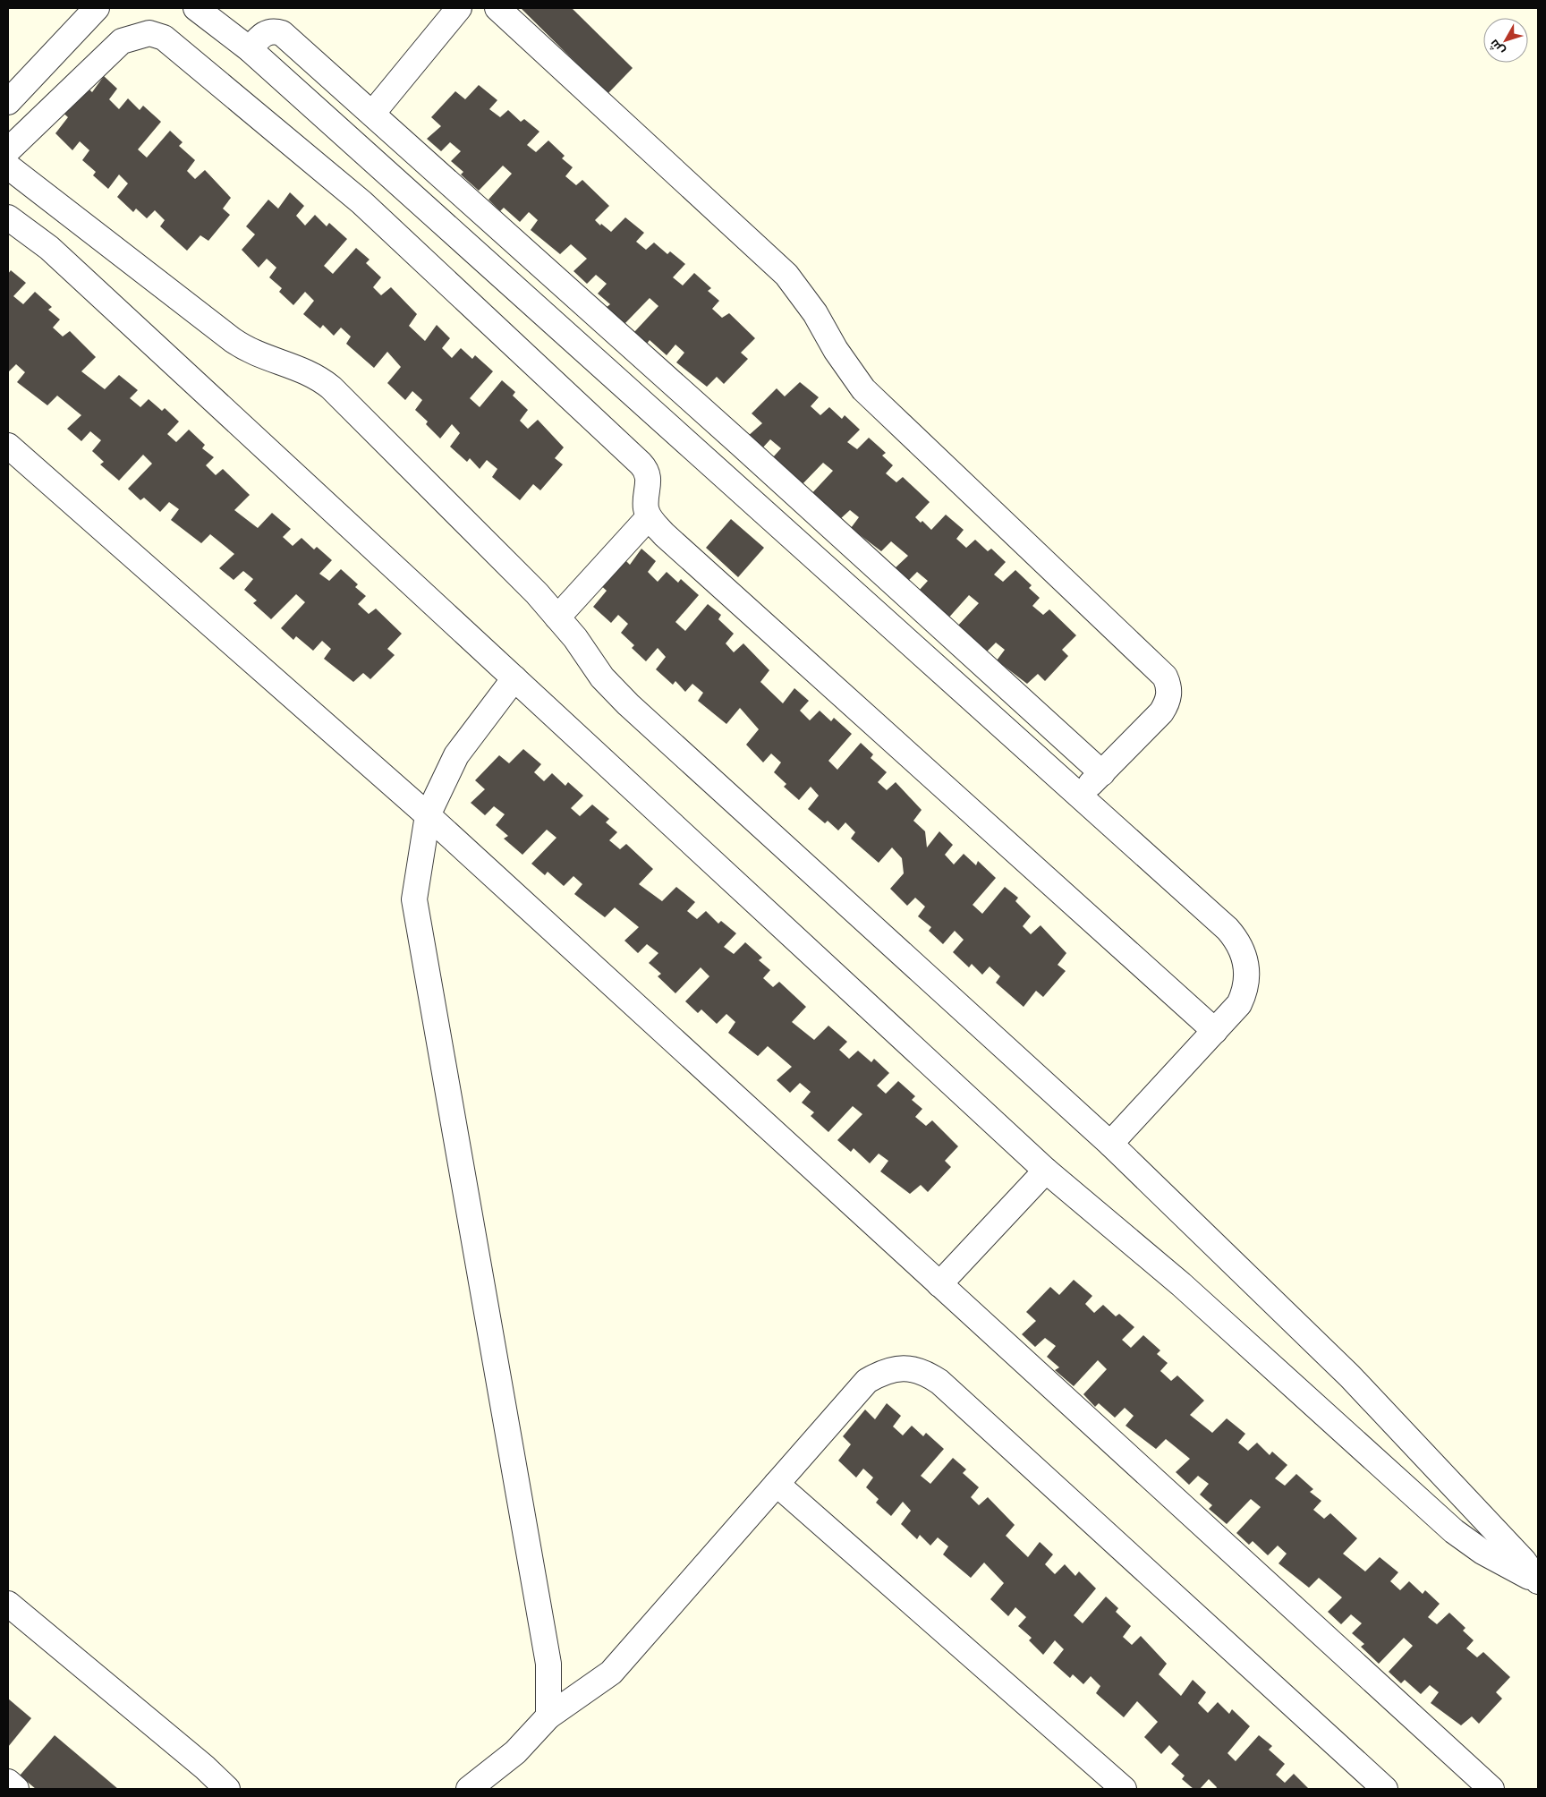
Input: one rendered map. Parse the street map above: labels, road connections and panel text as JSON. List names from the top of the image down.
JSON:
{
  "north": "bottom left"
}
